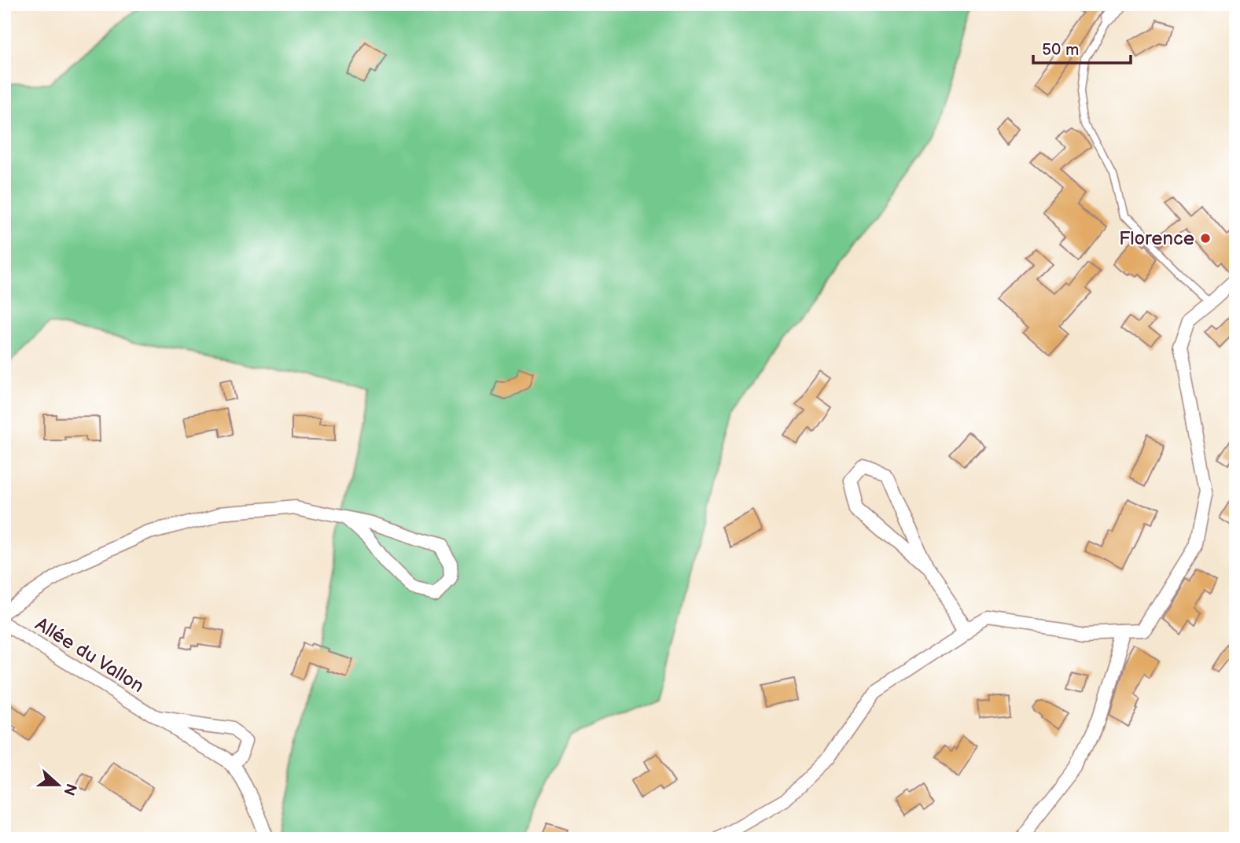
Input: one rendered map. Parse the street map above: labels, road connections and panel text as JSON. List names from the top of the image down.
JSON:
{
  "streets": {
    "street": ["Allée du Vallon"]
  },
  "places": ["Florence"],
  "scale_bar": "50 m",
  "north": "right"
}
